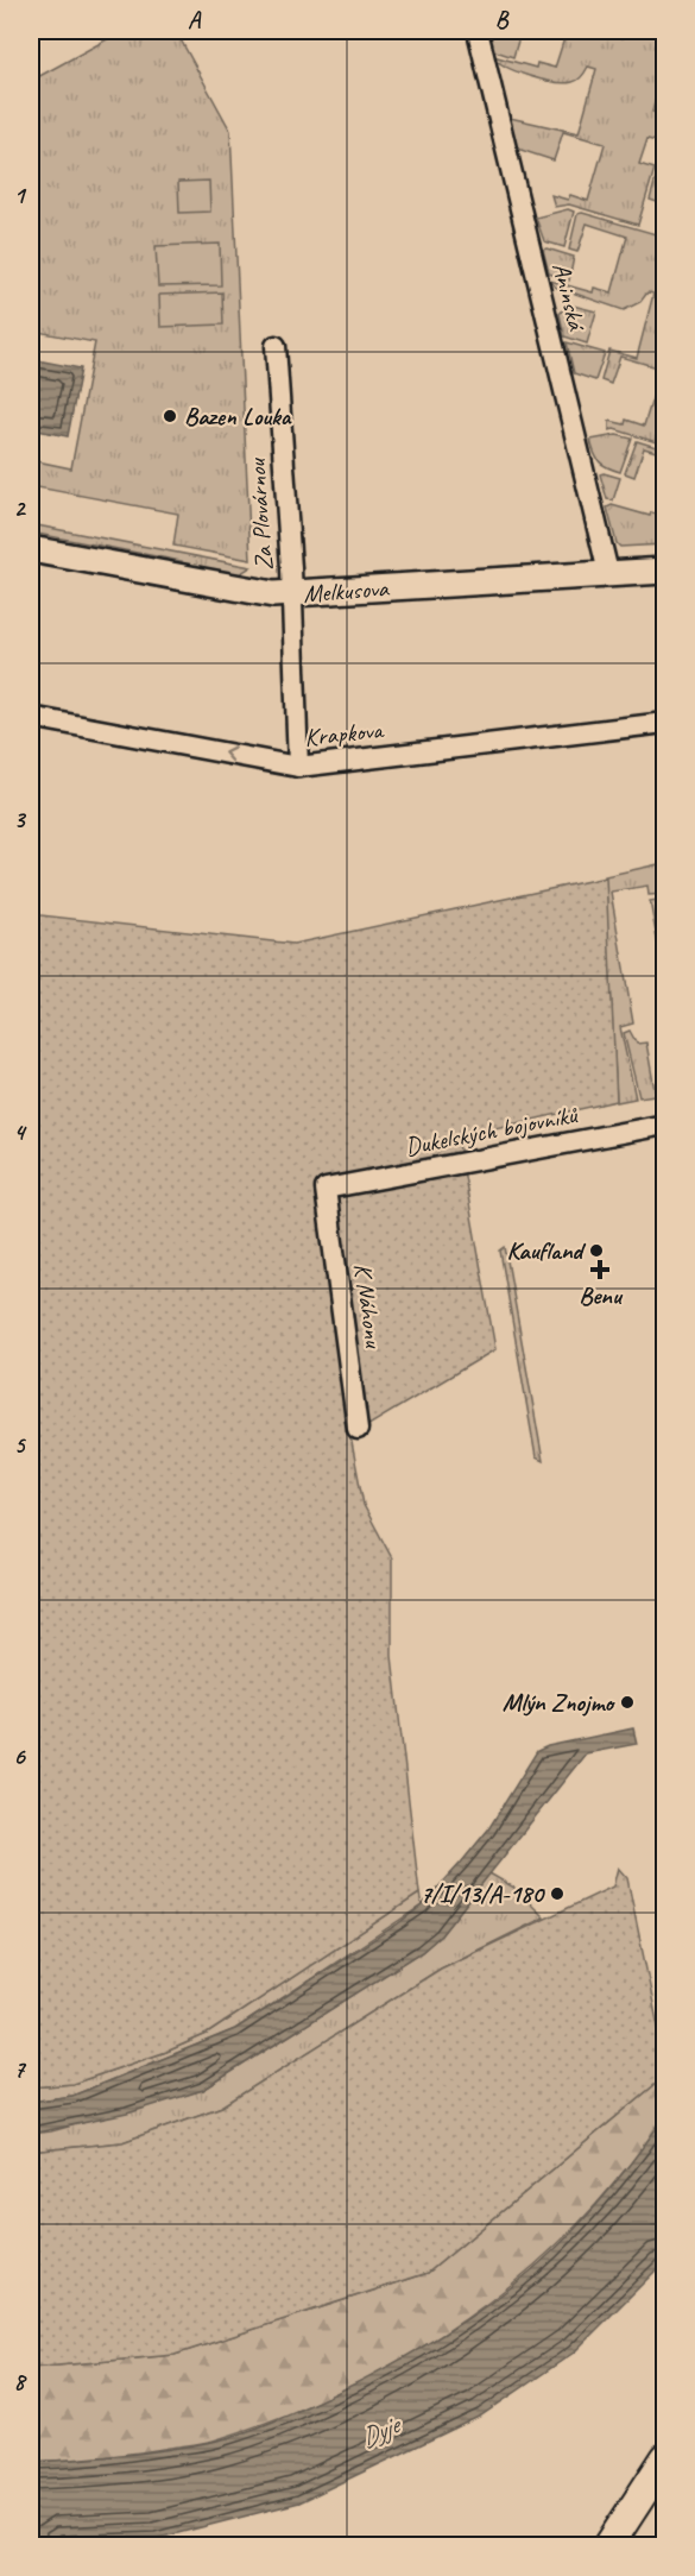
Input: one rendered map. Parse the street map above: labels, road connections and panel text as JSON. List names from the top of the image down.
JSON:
{
  "streets": {
    "street": [
      "Aninská",
      "Za Plovárnou",
      "Melkusova",
      "Krapkova",
      "Dukelských bojovníků",
      "K Náhonu"
    ]
  },
  "crossings": [
    ["Aninská", "Melkusova"],
    ["Za Plovárnou", "Melkusova"],
    ["Za Plovárnou", "Krapkova"],
    ["Dukelských bojovníků", "K Náhonu"]
  ],
  "one_way": ["Krapkova"],
  "water": ["Dyje"],
  "places": {
    "other": [
      "Bazen Louka",
      "Kaufland",
      "Mlýn Znojmo",
      "7/I/13/A-180"
    ],
    "health": ["Benu"]
  },
  "grid": {
    "columns": ["A", "B"],
    "rows": [
      "1",
      "2",
      "3",
      "4",
      "5",
      "6",
      "7",
      "8"
    ]
  }
}
